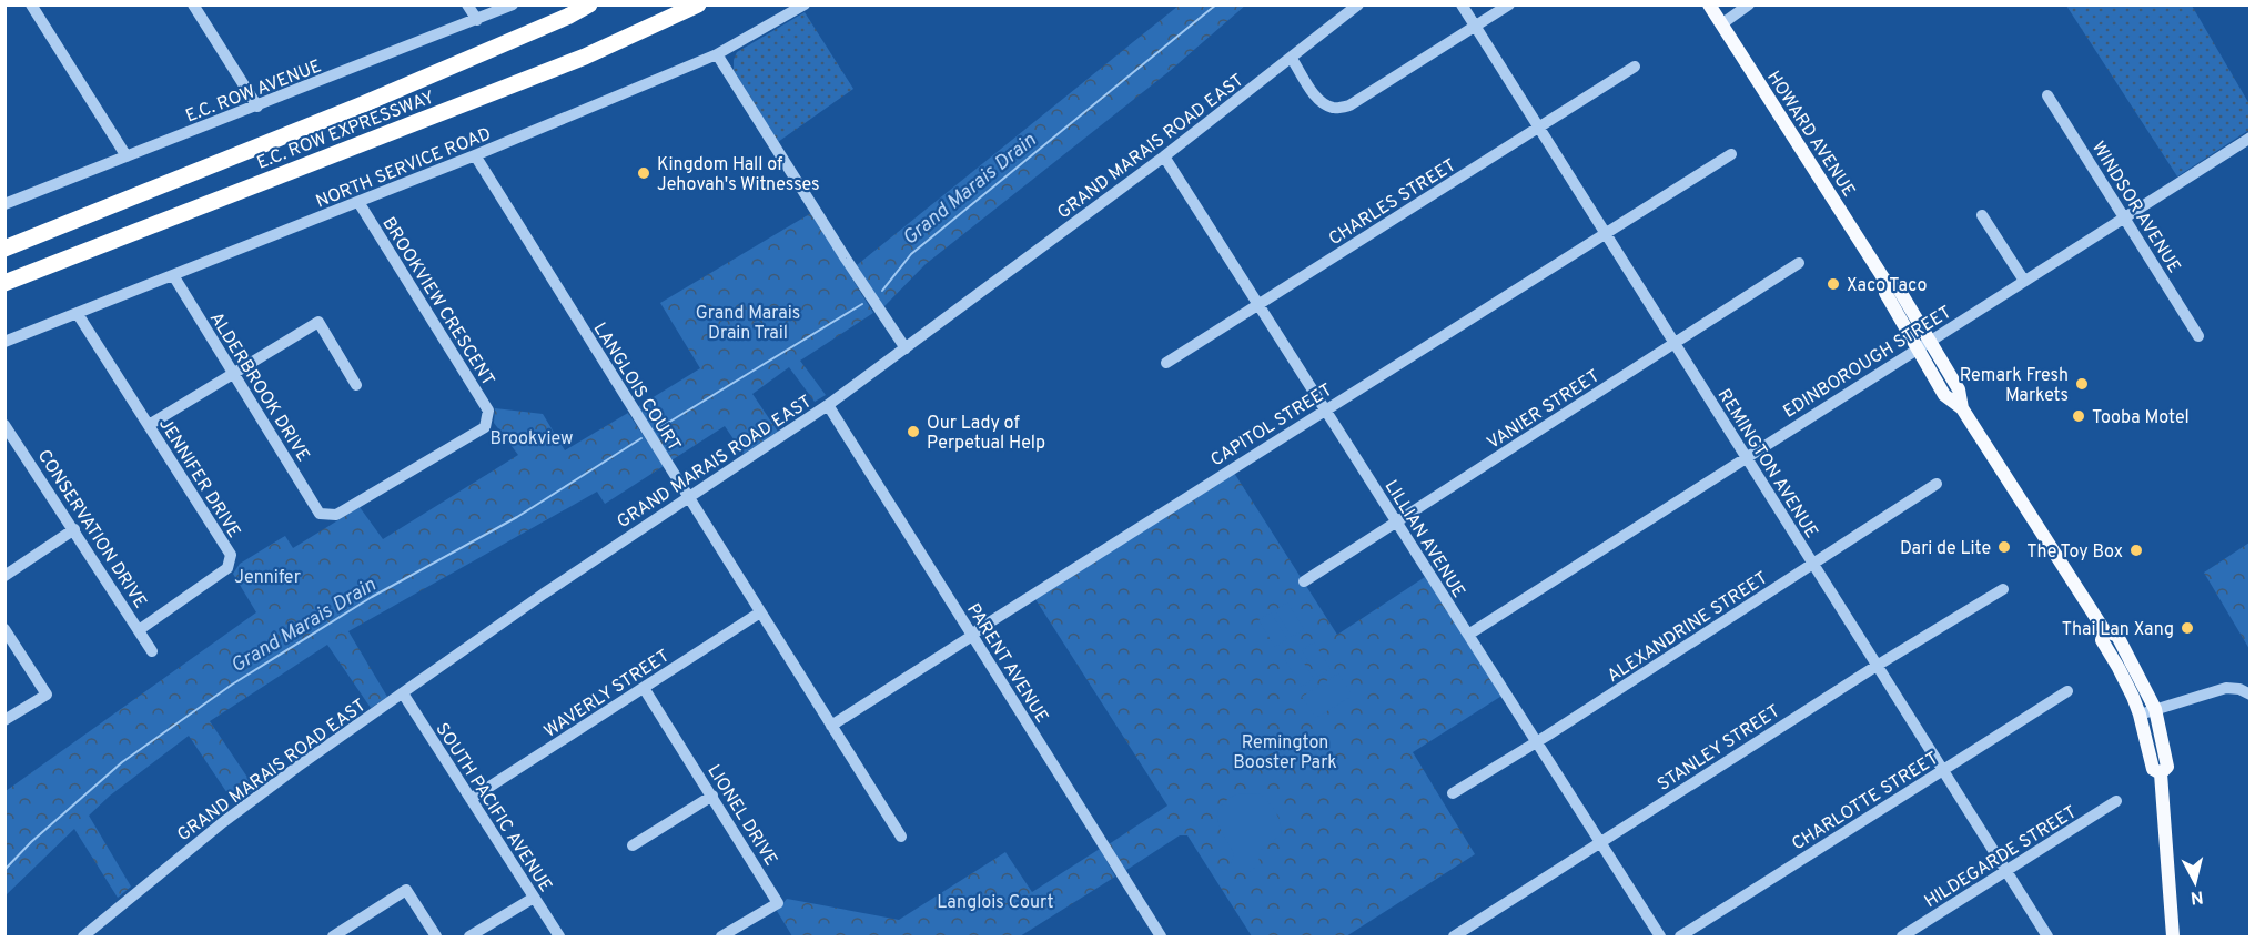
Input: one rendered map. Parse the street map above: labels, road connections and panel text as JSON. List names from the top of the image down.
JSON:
{
  "streets": {
    "highway": ["E.C. ROW EXPRESSWAY"],
    "main road": ["HOWARD AVENUE"],
    "street": [
      "E.C. ROW AVENUE",
      "GRAND MARAIS ROAD EAST",
      "NORTH SERVICE ROAD",
      "CHARLES STREET",
      "WINDSOR AVENUE",
      "BROOKVIEW CRESCENT",
      "EDINBOROUGH STREET",
      "ALDERBROOK DRIVE",
      "LANGLOIS COURT",
      "VANIER STREET",
      "CAPITOL STREET",
      "REMINGTON AVENUE",
      "JENNIFER DRIVE",
      "CONSERVATION DRIVE",
      "LILLIAN AVENUE",
      "ALEXANDRINE STREET",
      "PARENT AVENUE",
      "WAVERLY STREET",
      "STANLEY STREET",
      "CHARLOTTE STREET",
      "SOUTH PACIFIC AVENUE",
      "LIONEL DRIVE",
      "HILDEGARDE STREET"
    ]
  },
  "crossings": [
    ["HOWARD AVENUE", "EDINBOROUGH STREET"],
    ["GRAND MARAIS ROAD EAST", "LANGLOIS COURT"],
    ["GRAND MARAIS ROAD EAST", "LILLIAN AVENUE"],
    ["GRAND MARAIS ROAD EAST", "PARENT AVENUE"],
    ["GRAND MARAIS ROAD EAST", "SOUTH PACIFIC AVENUE"],
    ["NORTH SERVICE ROAD", "BROOKVIEW CRESCENT"],
    ["NORTH SERVICE ROAD", "ALDERBROOK DRIVE"],
    ["NORTH SERVICE ROAD", "LANGLOIS COURT"],
    ["NORTH SERVICE ROAD", "JENNIFER DRIVE"],
    ["CHARLES STREET", "REMINGTON AVENUE"],
    ["CHARLES STREET", "LILLIAN AVENUE"],
    ["WINDSOR AVENUE", "EDINBOROUGH STREET"],
    ["BROOKVIEW CRESCENT", "ALDERBROOK DRIVE"],
    ["EDINBOROUGH STREET", "REMINGTON AVENUE"],
    ["EDINBOROUGH STREET", "LILLIAN AVENUE"],
    ["LANGLOIS COURT", "CAPITOL STREET"],
    ["LANGLOIS COURT", "WAVERLY STREET"],
    ["VANIER STREET", "REMINGTON AVENUE"],
    ["VANIER STREET", "LILLIAN AVENUE"],
    ["CAPITOL STREET", "REMINGTON AVENUE"],
    ["CAPITOL STREET", "LILLIAN AVENUE"],
    ["CAPITOL STREET", "PARENT AVENUE"],
    ["REMINGTON AVENUE", "ALEXANDRINE STREET"],
    ["REMINGTON AVENUE", "STANLEY STREET"],
    ["REMINGTON AVENUE", "CHARLOTTE STREET"],
    ["REMINGTON AVENUE", "HILDEGARDE STREET"],
    ["JENNIFER DRIVE", "CONSERVATION DRIVE"],
    ["LILLIAN AVENUE", "ALEXANDRINE STREET"],
    ["LILLIAN AVENUE", "STANLEY STREET"],
    ["WAVERLY STREET", "SOUTH PACIFIC AVENUE"],
    ["WAVERLY STREET", "LIONEL DRIVE"]
  ],
  "water": ["Grand Marais Drain"],
  "parks": [
    "Grand Marais Drain Trail",
    "Brookview",
    "Jennifer",
    "Remington Booster Park",
    "Langlois Court"
  ],
  "places": [
    "Kingdom Hall of Jehovah's Witnesses",
    "Xaco Taco",
    "Remark Fresh Markets",
    "Tooba Motel",
    "Our Lady of Perpetual Help",
    "Dari de Lite",
    "The Toy Box",
    "Thai Lan Xang"
  ],
  "north": "bottom"
}
